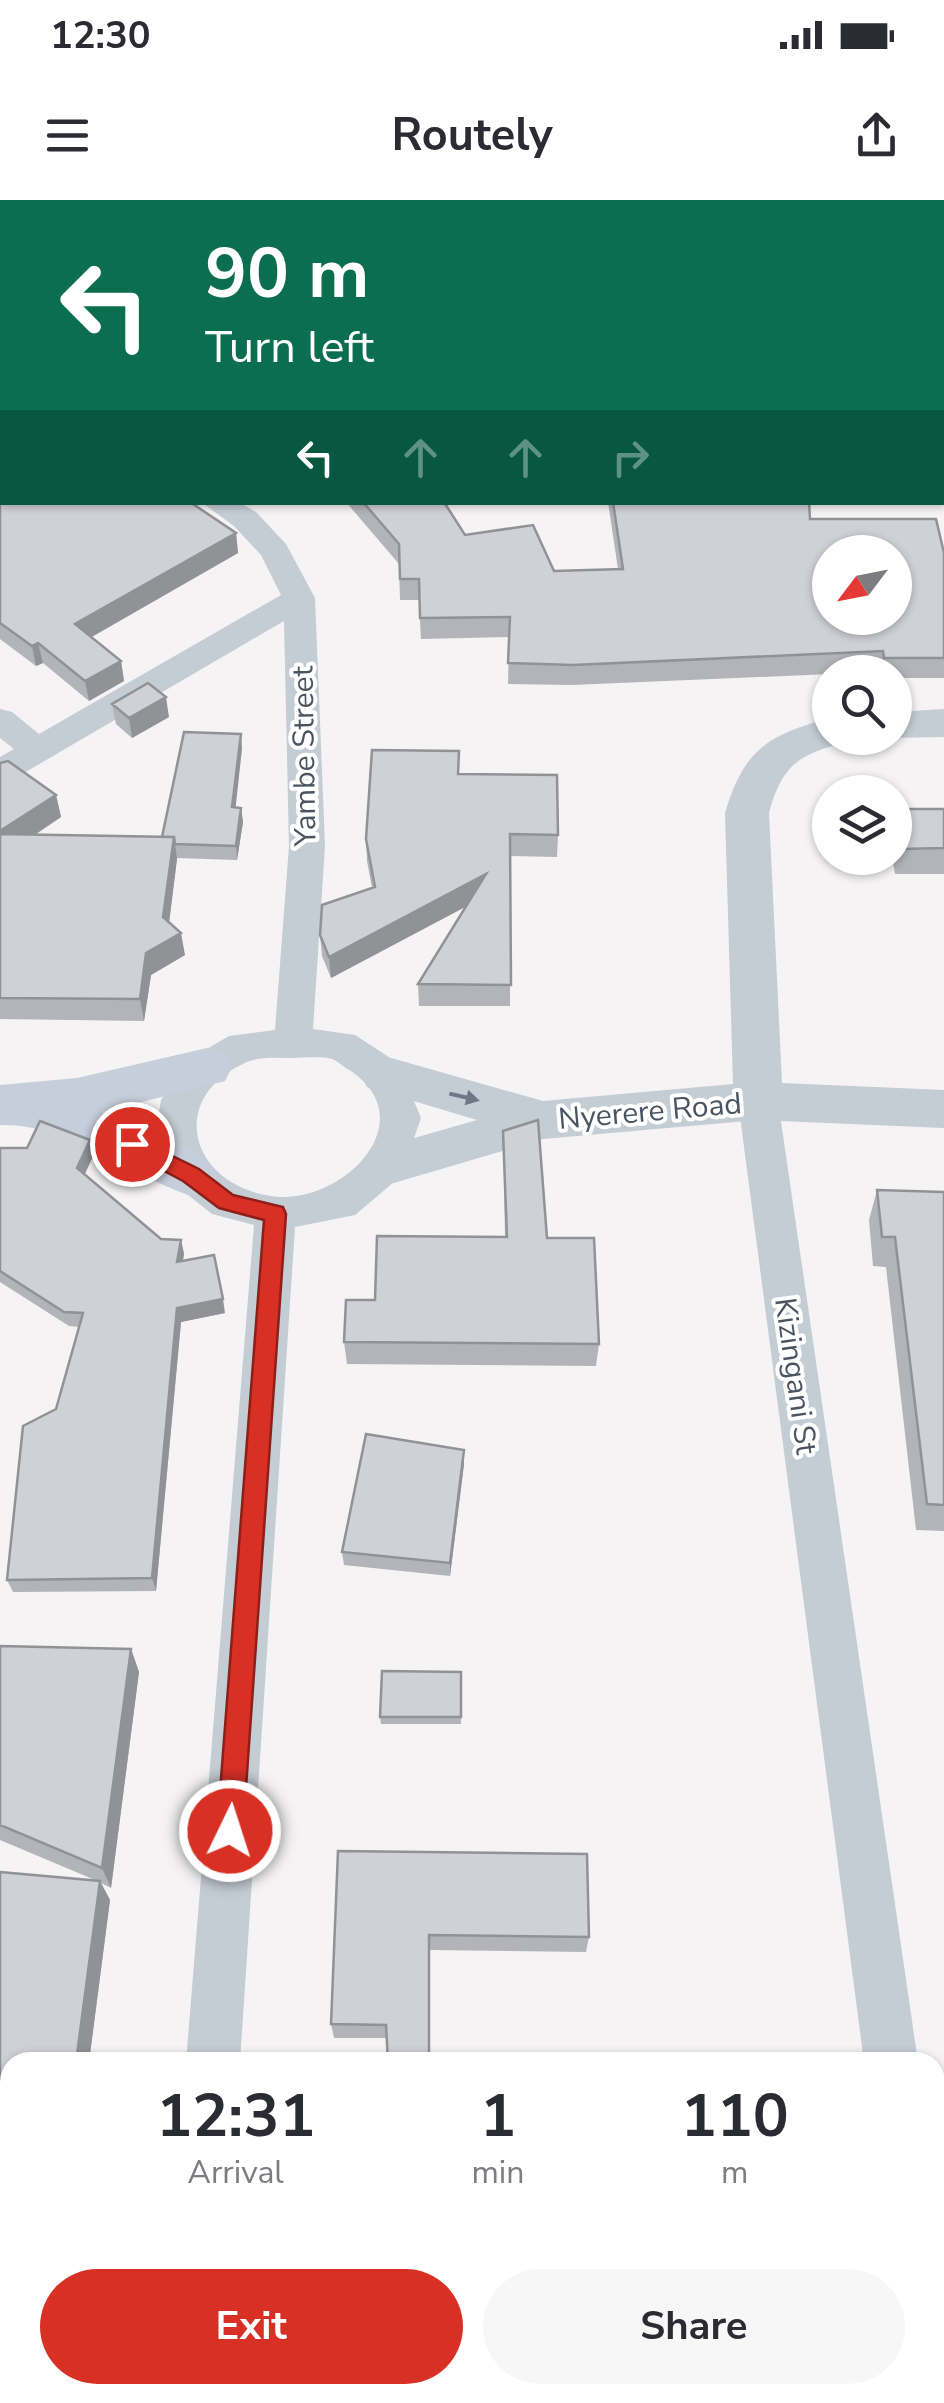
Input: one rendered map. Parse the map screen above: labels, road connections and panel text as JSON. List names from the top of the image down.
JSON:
{
  "streets": {
    "street": ["Yambe Street", "Nyerere Road", "Kizingani St"]
  },
  "crossings": [
    ["Yambe Street", "Nyerere Road"],
    ["Nyerere Road", "Kizingani St"]
  ],
  "north": "bottom left",
  "page": {
    "status": "12:30",
    "header": "Routely",
    "turn": ["90 m", "Turn left"],
    "eta": [
      "12:31",
      "Arrival",
      "1",
      "min",
      "110",
      "m"
    ],
    "buttons": ["Exit", "Share"]
  }
}
